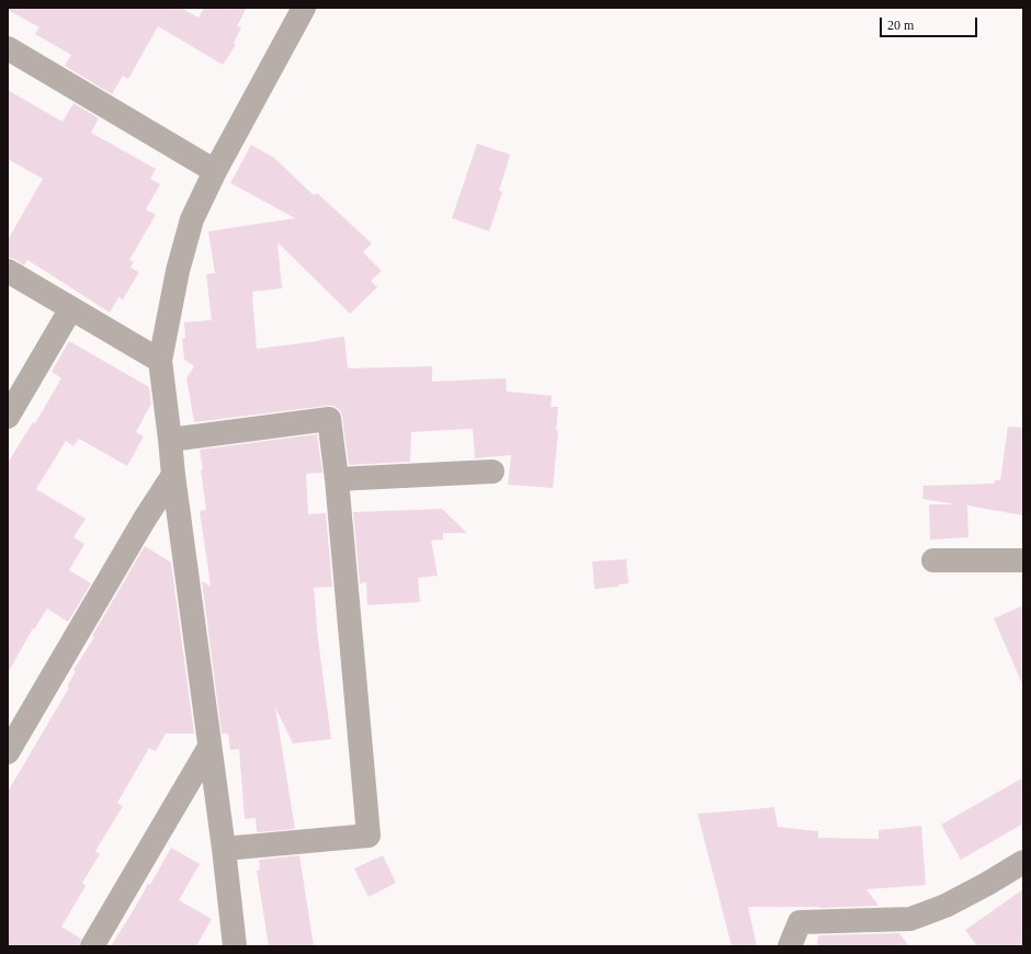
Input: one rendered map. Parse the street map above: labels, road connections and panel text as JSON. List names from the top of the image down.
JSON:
{
  "scale_bar": "20 m"
}
